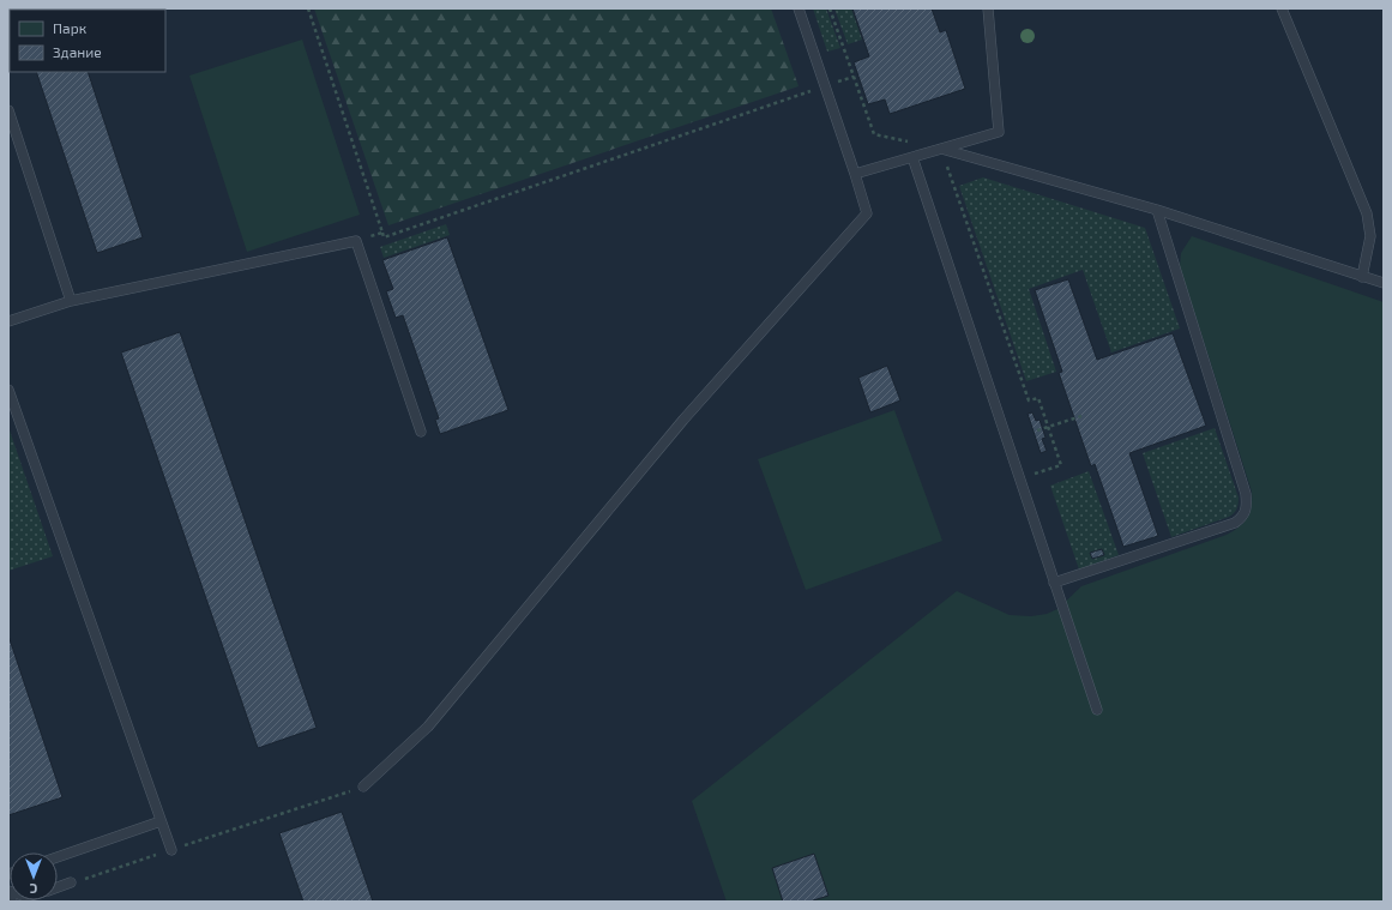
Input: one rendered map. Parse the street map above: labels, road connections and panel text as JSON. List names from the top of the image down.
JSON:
{
  "legend": ["Парк", "Здание"],
  "north": "bottom"
}
